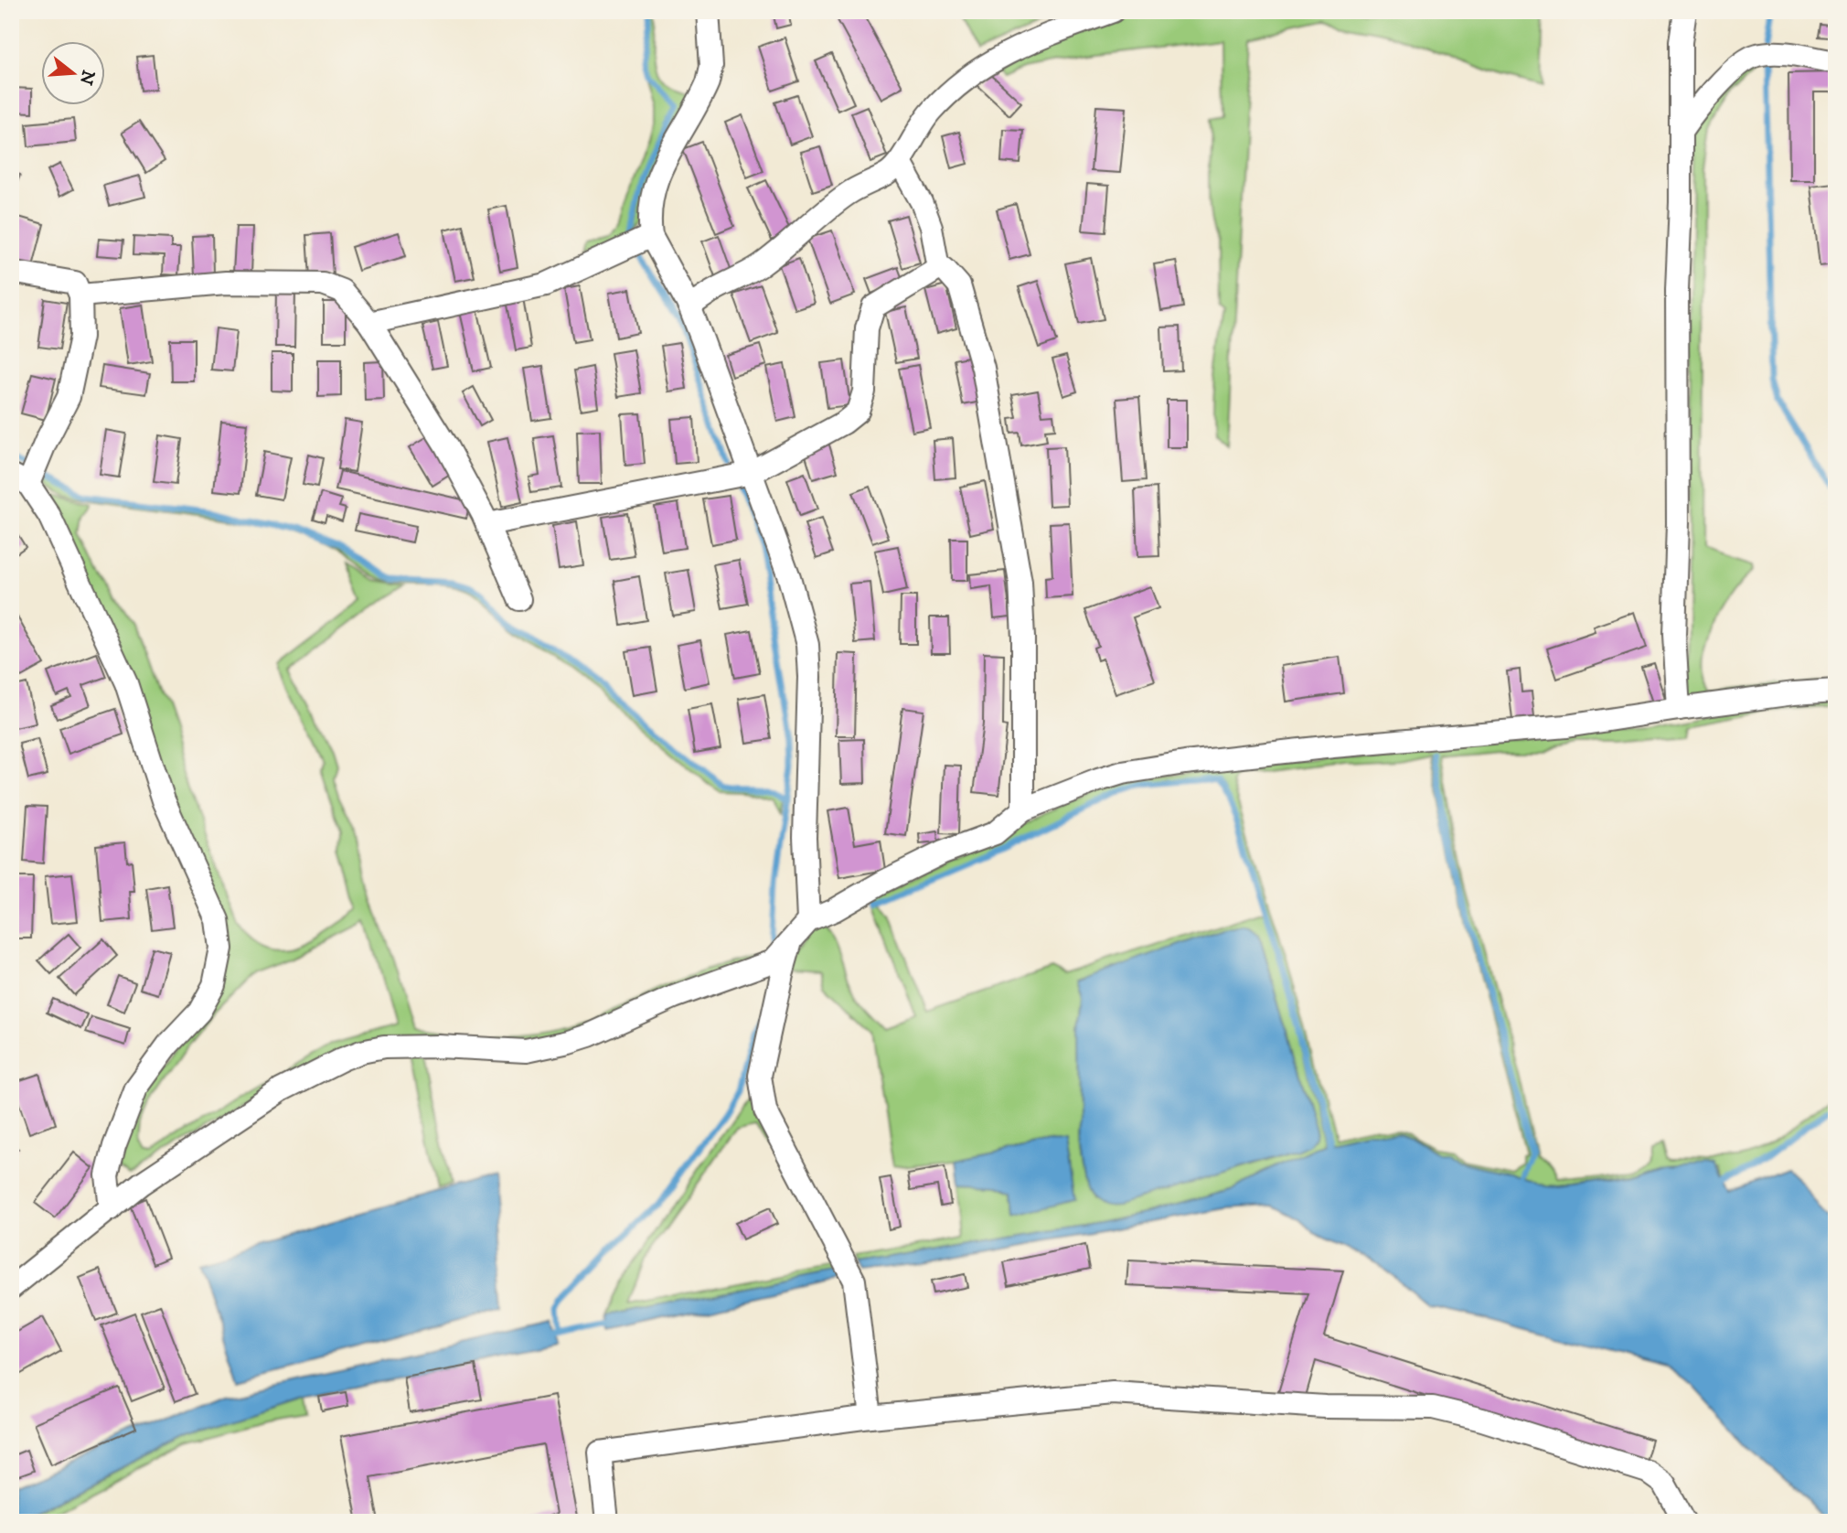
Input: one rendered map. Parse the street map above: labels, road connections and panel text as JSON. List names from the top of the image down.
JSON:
{
  "north": "right"
}
